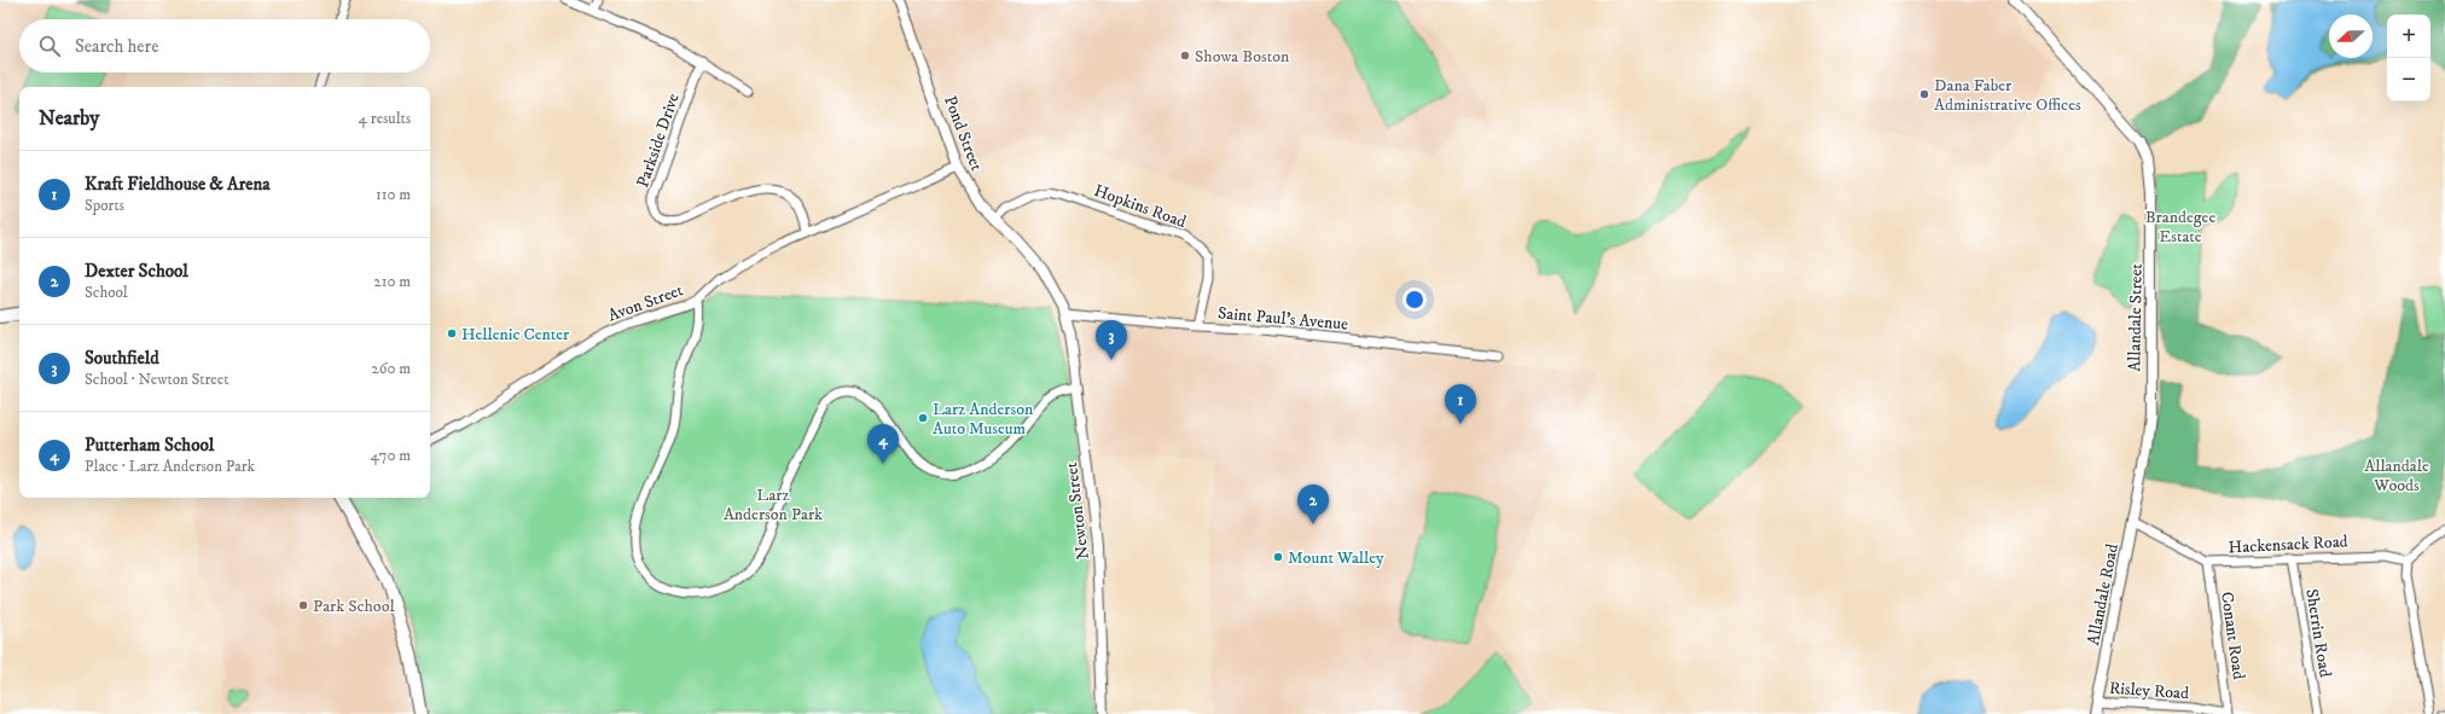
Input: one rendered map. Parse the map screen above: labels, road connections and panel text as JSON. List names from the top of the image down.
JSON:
{
  "streets": {
    "street": [
      "Pond Street",
      "Parkside Drive",
      "Hopkins Road",
      "Avon Street",
      "Saint Paul's Avenue",
      "Allandale Street",
      "Newton Street",
      "Hackensack Road",
      "Allandale Road",
      "Sherrin Road",
      "Conant Road",
      "Risley Road"
    ]
  },
  "crossings": [
    ["Pond Street", "Hopkins Road"],
    ["Pond Street", "Avon Street"],
    ["Pond Street", "Saint Paul's Avenue"],
    ["Pond Street", "Newton Street"],
    ["Parkside Drive", "Avon Street"],
    ["Hopkins Road", "Saint Paul's Avenue"],
    ["Saint Paul's Avenue", "Newton Street"],
    ["Allandale Street", "Allandale Road"],
    ["Hackensack Road", "Allandale Road"],
    ["Hackensack Road", "Sherrin Road"],
    ["Hackensack Road", "Conant Road"],
    ["Allandale Road", "Risley Road"],
    ["Conant Road", "Risley Road"]
  ],
  "parks": ["Brandegee Estate", "Allandale Woods", "Larz Anderson Park"],
  "places": [
    "Showa Boston",
    "Dana Faber Administrative Offices",
    "Hellenic Center",
    "Larz Anderson Auto Museum",
    "Mount Walley",
    "Park School"
  ],
  "north": "left",
  "page": {
    "map_buttons": ["+", "−"],
    "search": "Search here",
    "heading": ["Nearby", "4 results"],
    "list": [
      {
        "mark": "1",
        "name": "Kraft Fieldhouse & Arena",
        "note": "Sports",
        "value": "110 m"
      },
      {
        "mark": "2",
        "name": "Dexter School",
        "note": "School",
        "value": "210 m"
      },
      {
        "mark": "3",
        "name": "Southfield",
        "note": "School · Newton Street",
        "value": "260 m"
      },
      {
        "mark": "4",
        "name": "Putterham School",
        "note": "Place · Larz Anderson Park",
        "value": "470 m"
      }
    ],
    "pins": [
      "3",
      "1",
      "4",
      "2"
    ]
  }
}
